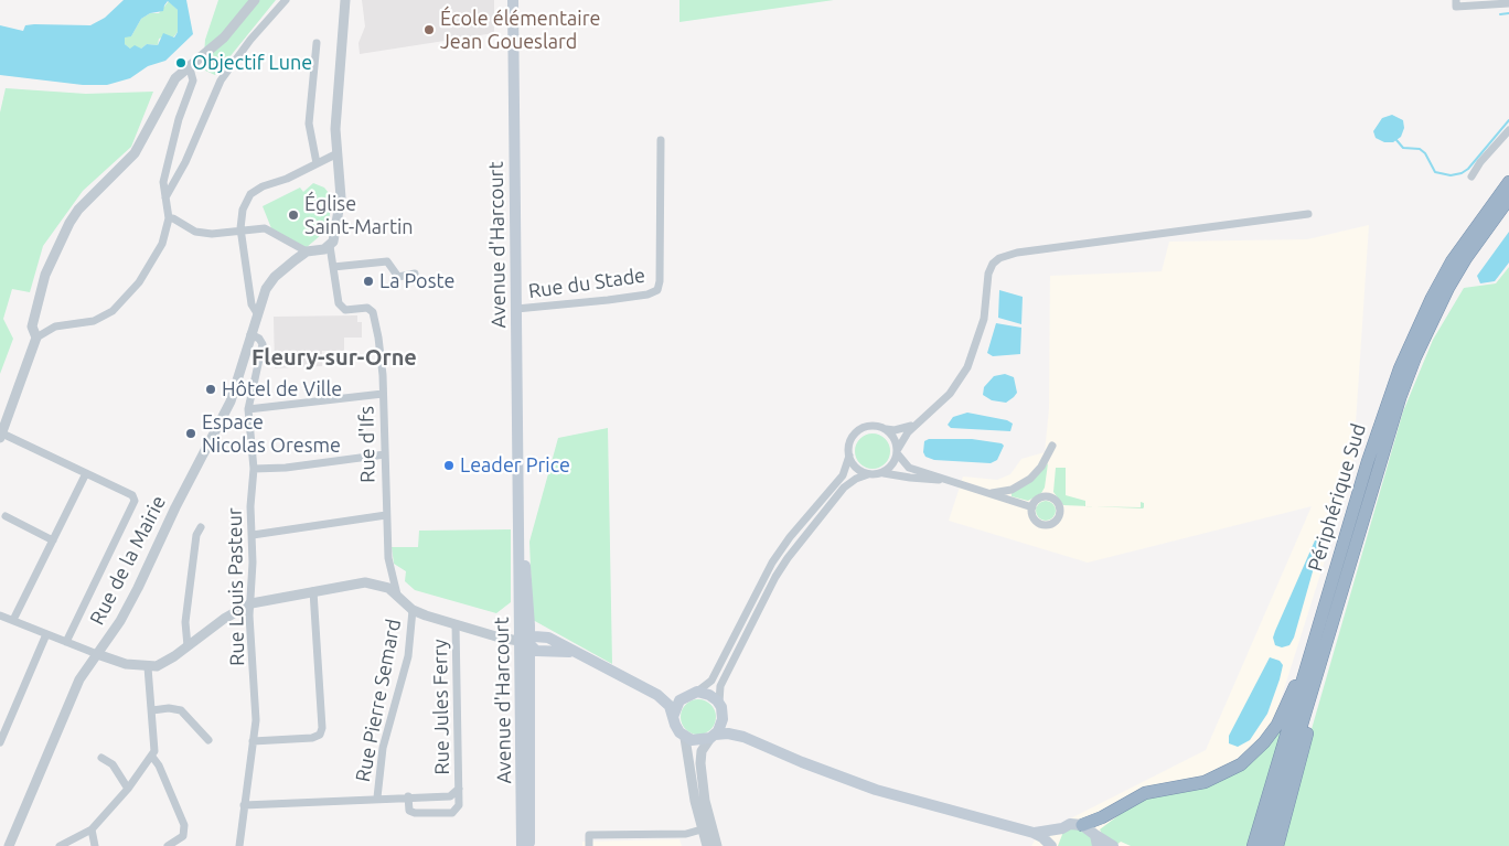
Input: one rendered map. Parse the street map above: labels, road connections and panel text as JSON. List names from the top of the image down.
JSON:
{
  "streets": {
    "highway": ["Périphérique Sud"],
    "main road": ["Avenue d'Harcourt"],
    "street": [
      "Rue du Stade",
      "Rue d'Ifs",
      "Rue de la Mairie",
      "Rue Louis Pasteur",
      "Rue Pierre Semard",
      "Rue Jules Ferry"
    ]
  },
  "crossings": [
    ["Avenue d'Harcourt", "Rue du Stade"],
    ["Rue de la Mairie", "Rue Louis Pasteur"]
  ],
  "districts": ["Fleury-sur-Orne"],
  "places": [
    "École élémentaire Jean Goueslard",
    "Objectif Lune",
    "Église Saint-Martin",
    "La Poste",
    "Hôtel de Ville",
    "Espace Nicolas Oresme",
    "Leader Price"
  ]
}
